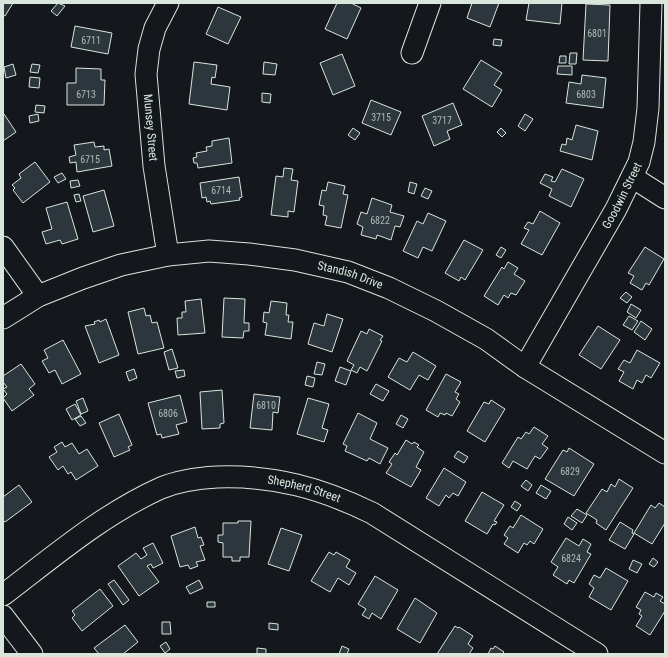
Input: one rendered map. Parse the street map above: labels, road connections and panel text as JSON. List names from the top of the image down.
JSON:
{
  "streets": {
    "street": [
      "Munsey Street",
      "Goodwin Street",
      "Standish Drive",
      "Shepherd Street"
    ]
  },
  "crossings": [
    ["Munsey Street", "Standish Drive"],
    ["Goodwin Street", "Standish Drive"]
  ],
  "house_numbers": [
    "6801",
    "6711",
    "6713",
    "6803",
    "3715",
    "3717",
    "6715",
    "6714",
    "6822",
    "6810",
    "6806",
    "6829",
    "6824"
  ]
}
